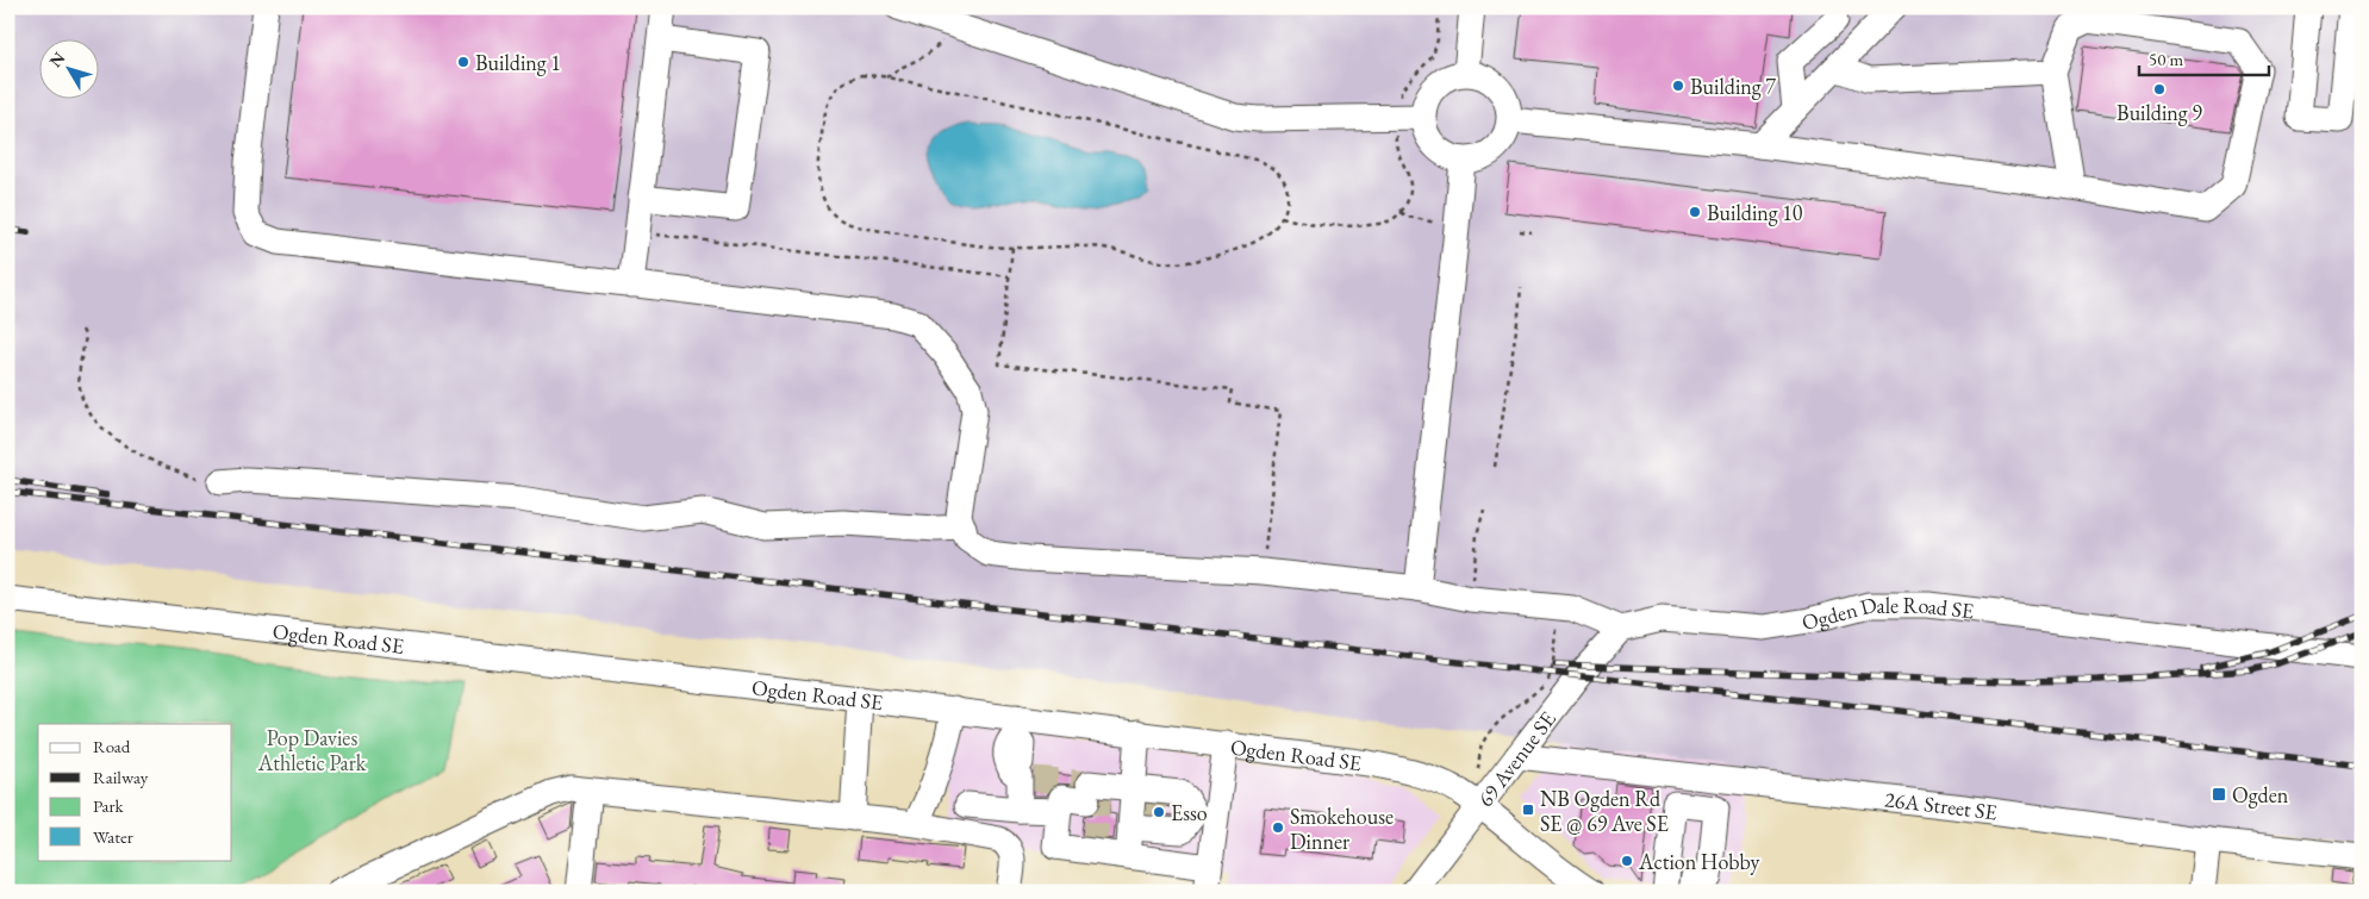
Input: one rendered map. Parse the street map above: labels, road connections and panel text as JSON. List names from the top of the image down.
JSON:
{
  "streets": {
    "street": [
      "Ogden Dale Road SE",
      "Ogden Road SE",
      "69 Avenue SE",
      "26A Street SE"
    ]
  },
  "crossings": [
    ["Ogden Dale Road SE", "69 Avenue SE"],
    ["Ogden Road SE", "69 Avenue SE"],
    ["69 Avenue SE", "26A Street SE"]
  ],
  "parks": ["Pop Davies Athletic Park"],
  "places": {
    "other": [
      "Building 1",
      "Building 7",
      "Building 9",
      "Building 10",
      "Esso",
      "Smokehouse Dinner",
      "Action Hobby"
    ],
    "transit": ["Ogden", "NB Ogden Rd SE @ 69 Ave SE"]
  },
  "legend": [
    "Road",
    "Railway",
    "Park",
    "Water"
  ],
  "scale_bar": "50 m",
  "north": "top left"
}
